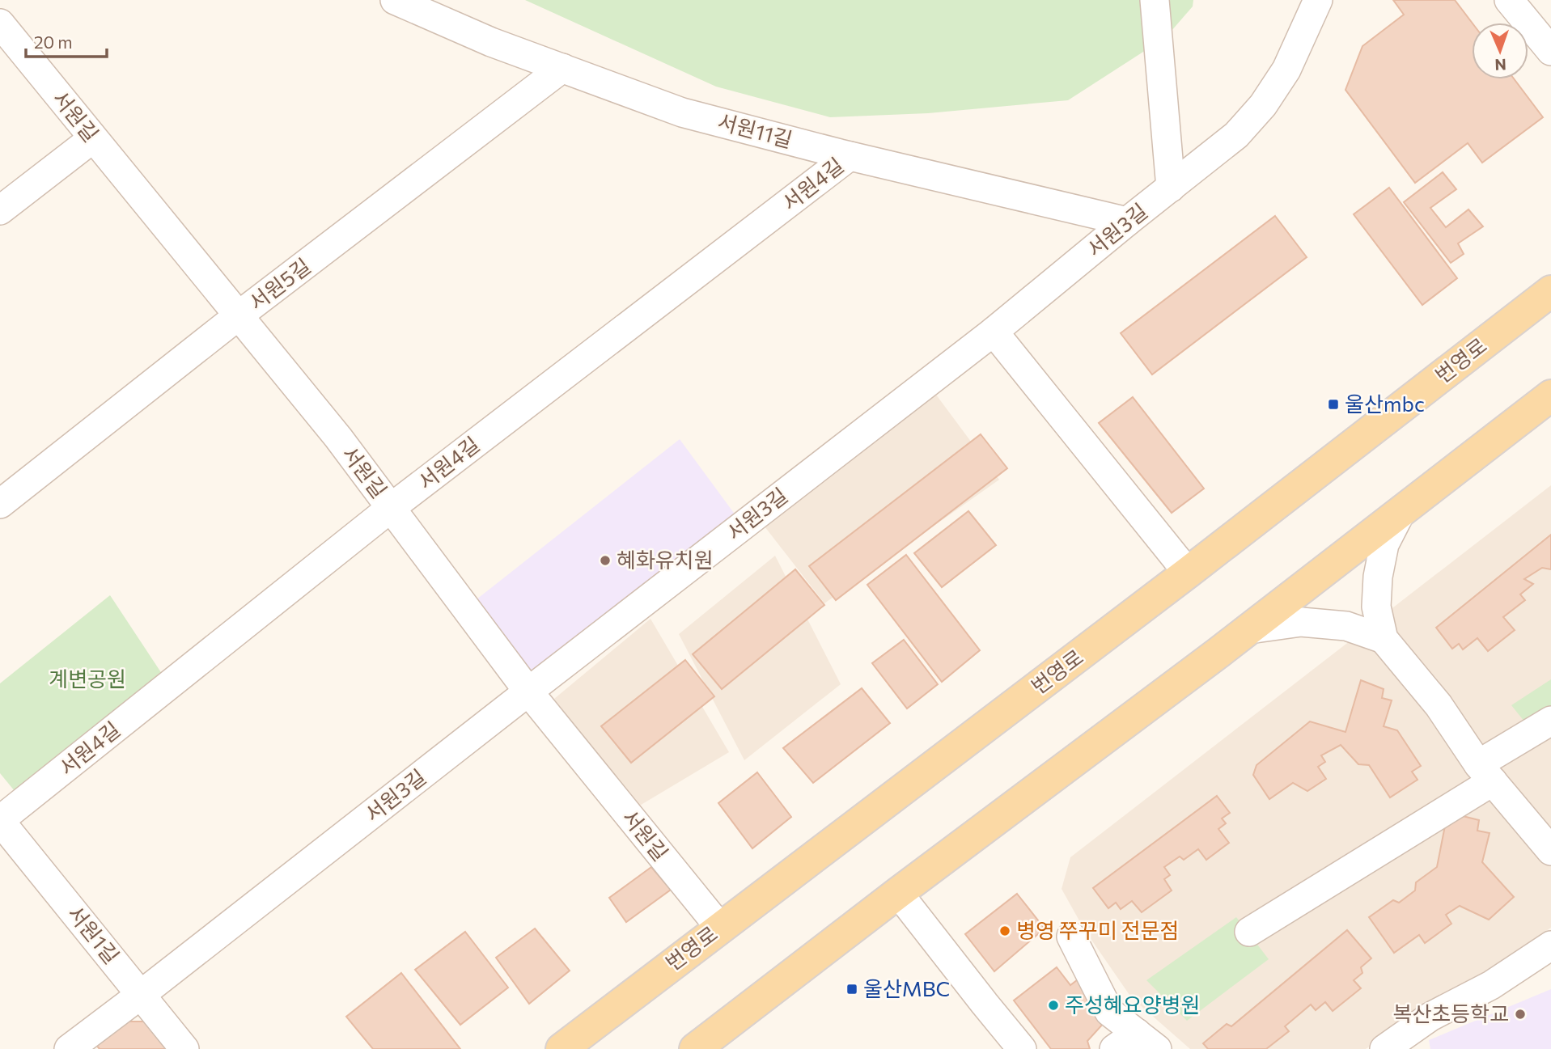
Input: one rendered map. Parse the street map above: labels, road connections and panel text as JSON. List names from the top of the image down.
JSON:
{
  "streets": {
    "main road": ["번영로"],
    "street": [
      "서원길",
      "서원11길",
      "서원4길",
      "서원3길",
      "서원5길",
      "서원1길"
    ]
  },
  "crossings": [
    ["서원길", "서원4길"],
    ["서원길", "서원3길"],
    ["서원길", "서원5길"],
    ["서원길", "번영로"],
    ["서원11길", "서원4길"],
    ["서원11길", "서원3길"],
    ["서원11길", "서원5길"],
    ["서원4길", "서원1길"],
    ["서원3길", "서원1길"]
  ],
  "parks": ["계변공원"],
  "places": {
    "transit": ["울산mbc", "울산MBC"],
    "other": [
      "혜화유치원",
      "병영 쭈꾸미 전문점",
      "주성혜요양병원",
      "복산초등학교"
    ]
  },
  "scale_bar": "20 m",
  "north": "bottom"
}
